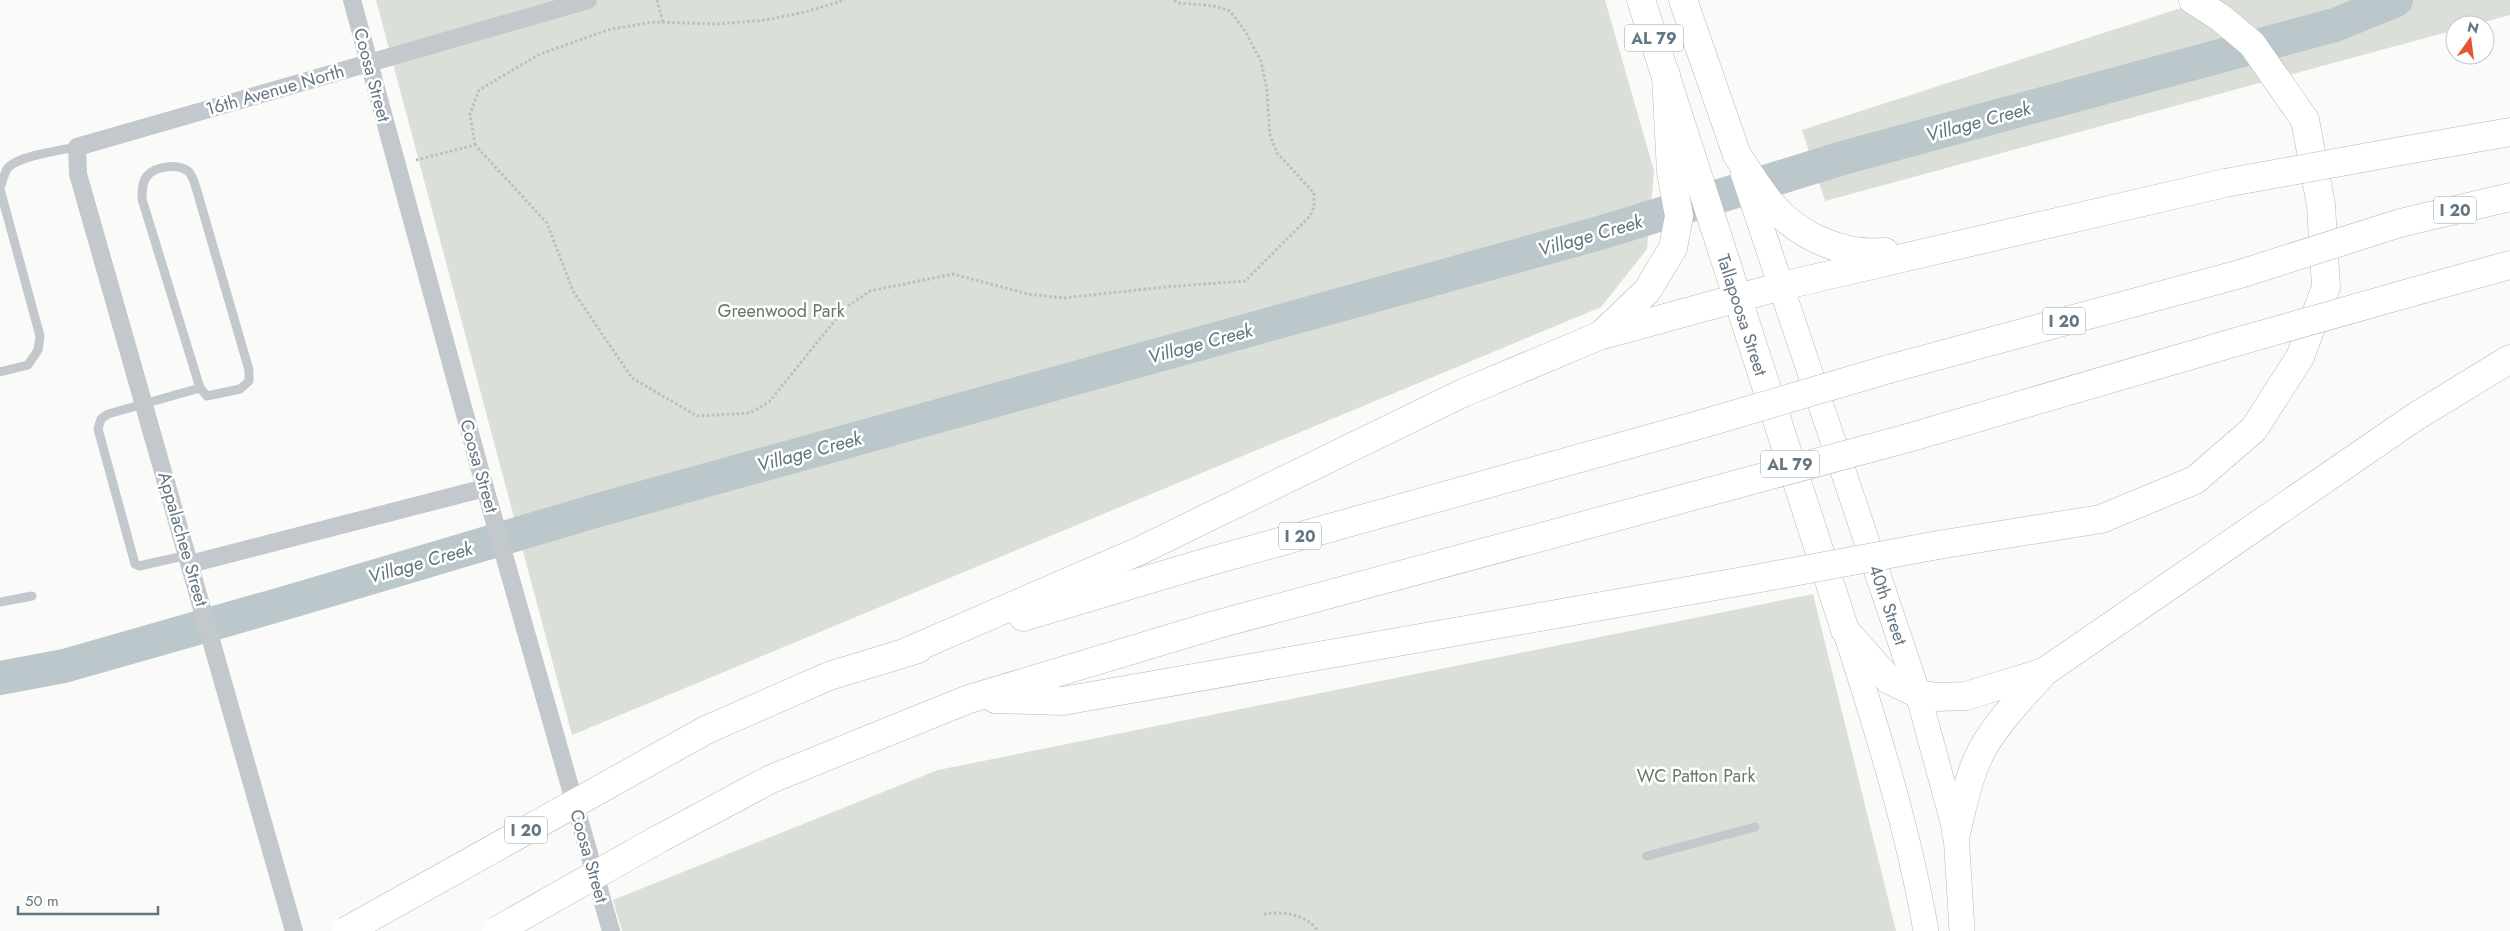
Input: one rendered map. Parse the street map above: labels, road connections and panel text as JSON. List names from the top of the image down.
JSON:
{
  "streets": {
    "main road": ["AL 79", "I 20", "Tallapoosa Street"],
    "street": [
      "Coosa Street",
      "16th Avenue North",
      "Appalachee Street",
      "40th Street"
    ]
  },
  "crossings": [
    ["AL 79", "Tallapoosa Street"],
    ["AL 79", "40th Street"],
    ["Coosa Street", "16th Avenue North"],
    ["16th Avenue North", "Appalachee Street"]
  ],
  "water": ["Village Creek"],
  "parks": ["Greenwood Park", "WC Patton Park"],
  "scale_bar": "50 m",
  "north": "top"
}
